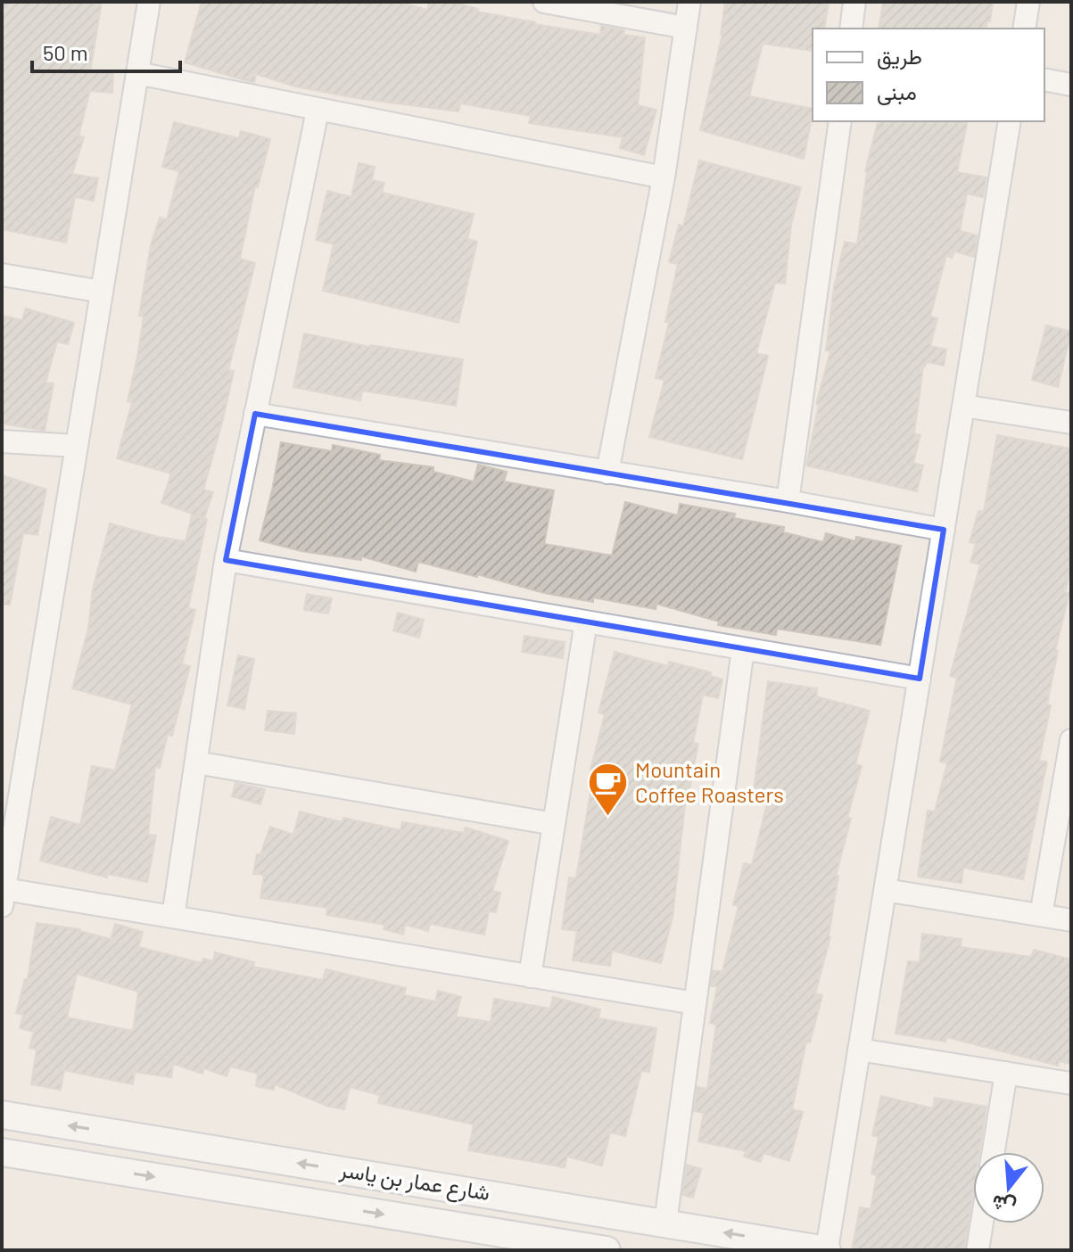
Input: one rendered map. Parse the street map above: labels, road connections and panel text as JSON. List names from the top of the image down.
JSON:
{
  "streets": {
    "street": ["شارع عمار بن ياسر"]
  },
  "places": {
    "cafe": ["Mountain Coffee Roasters"]
  },
  "legend": ["طريق", "مبنى"],
  "scale_bar": "50 m",
  "north": "bottom"
}
